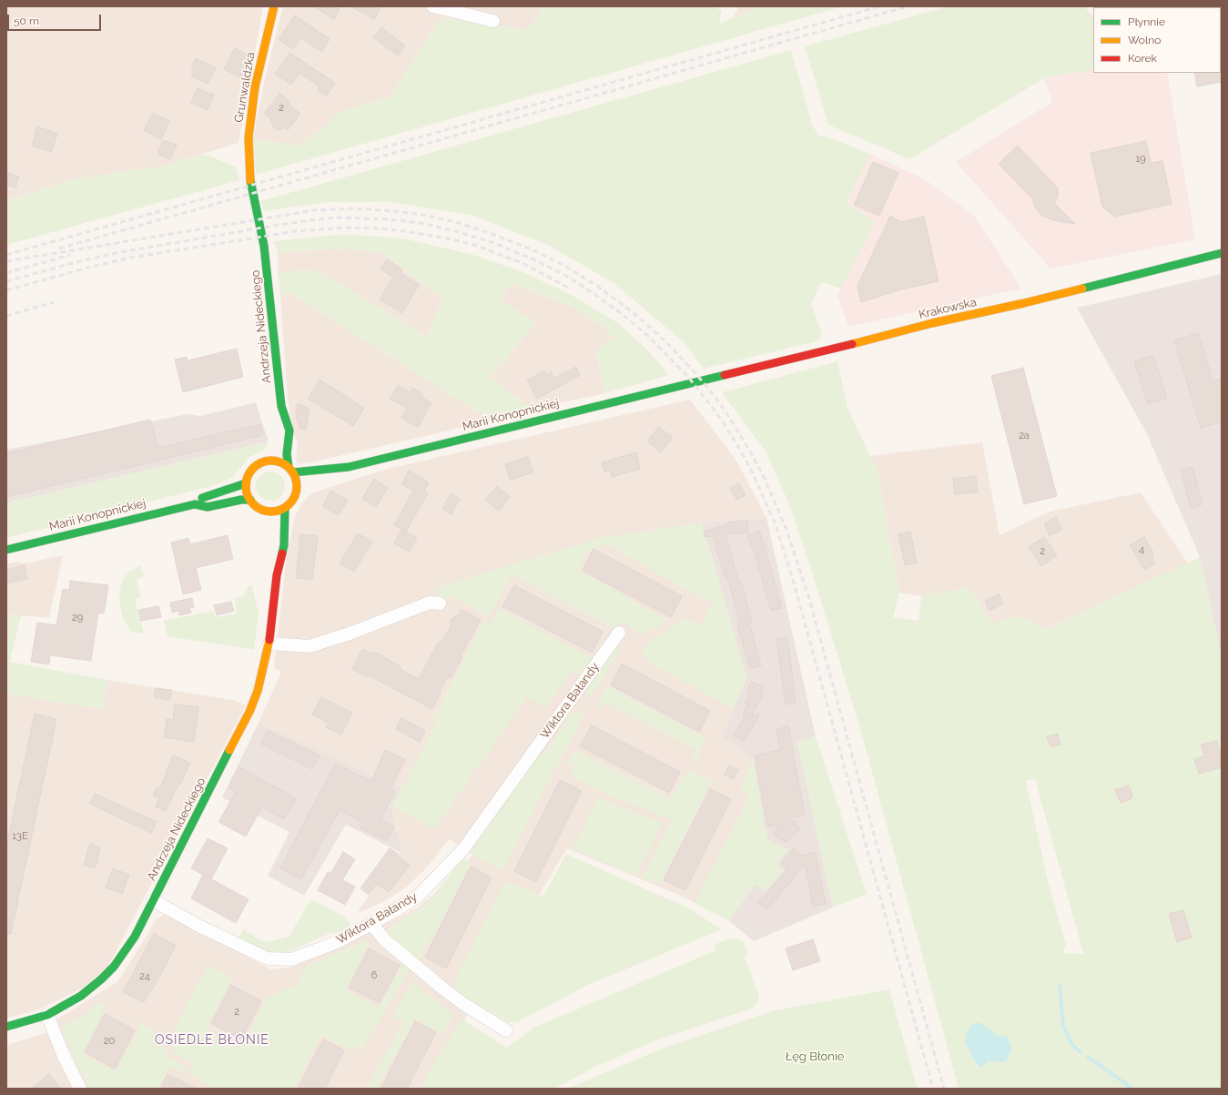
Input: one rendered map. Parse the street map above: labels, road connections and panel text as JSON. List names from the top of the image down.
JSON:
{
  "streets": {
    "street": [
      "Grunwaldzka",
      "Krakowska",
      "Andrzeja Nideckiego",
      "Marii Konopnickiej",
      "Wiktora Bałandy"
    ]
  },
  "crossings": [
    ["Grunwaldzka", "Andrzeja Nideckiego"],
    ["Krakowska", "Marii Konopnickiej"],
    ["Andrzeja Nideckiego", "Marii Konopnickiej"],
    ["Andrzeja Nideckiego", "Wiktora Bałandy"]
  ],
  "districts": ["OSIEDLE BŁONIE"],
  "parks": ["Łęg Błonie"],
  "house_numbers": [
    "2",
    "19",
    "2a",
    "4",
    "2",
    "29",
    "13E",
    "6",
    "24",
    "2",
    "20"
  ],
  "legend": ["Płynnie", "Wolno", "Korek"],
  "scale_bar": "50 m"
}
